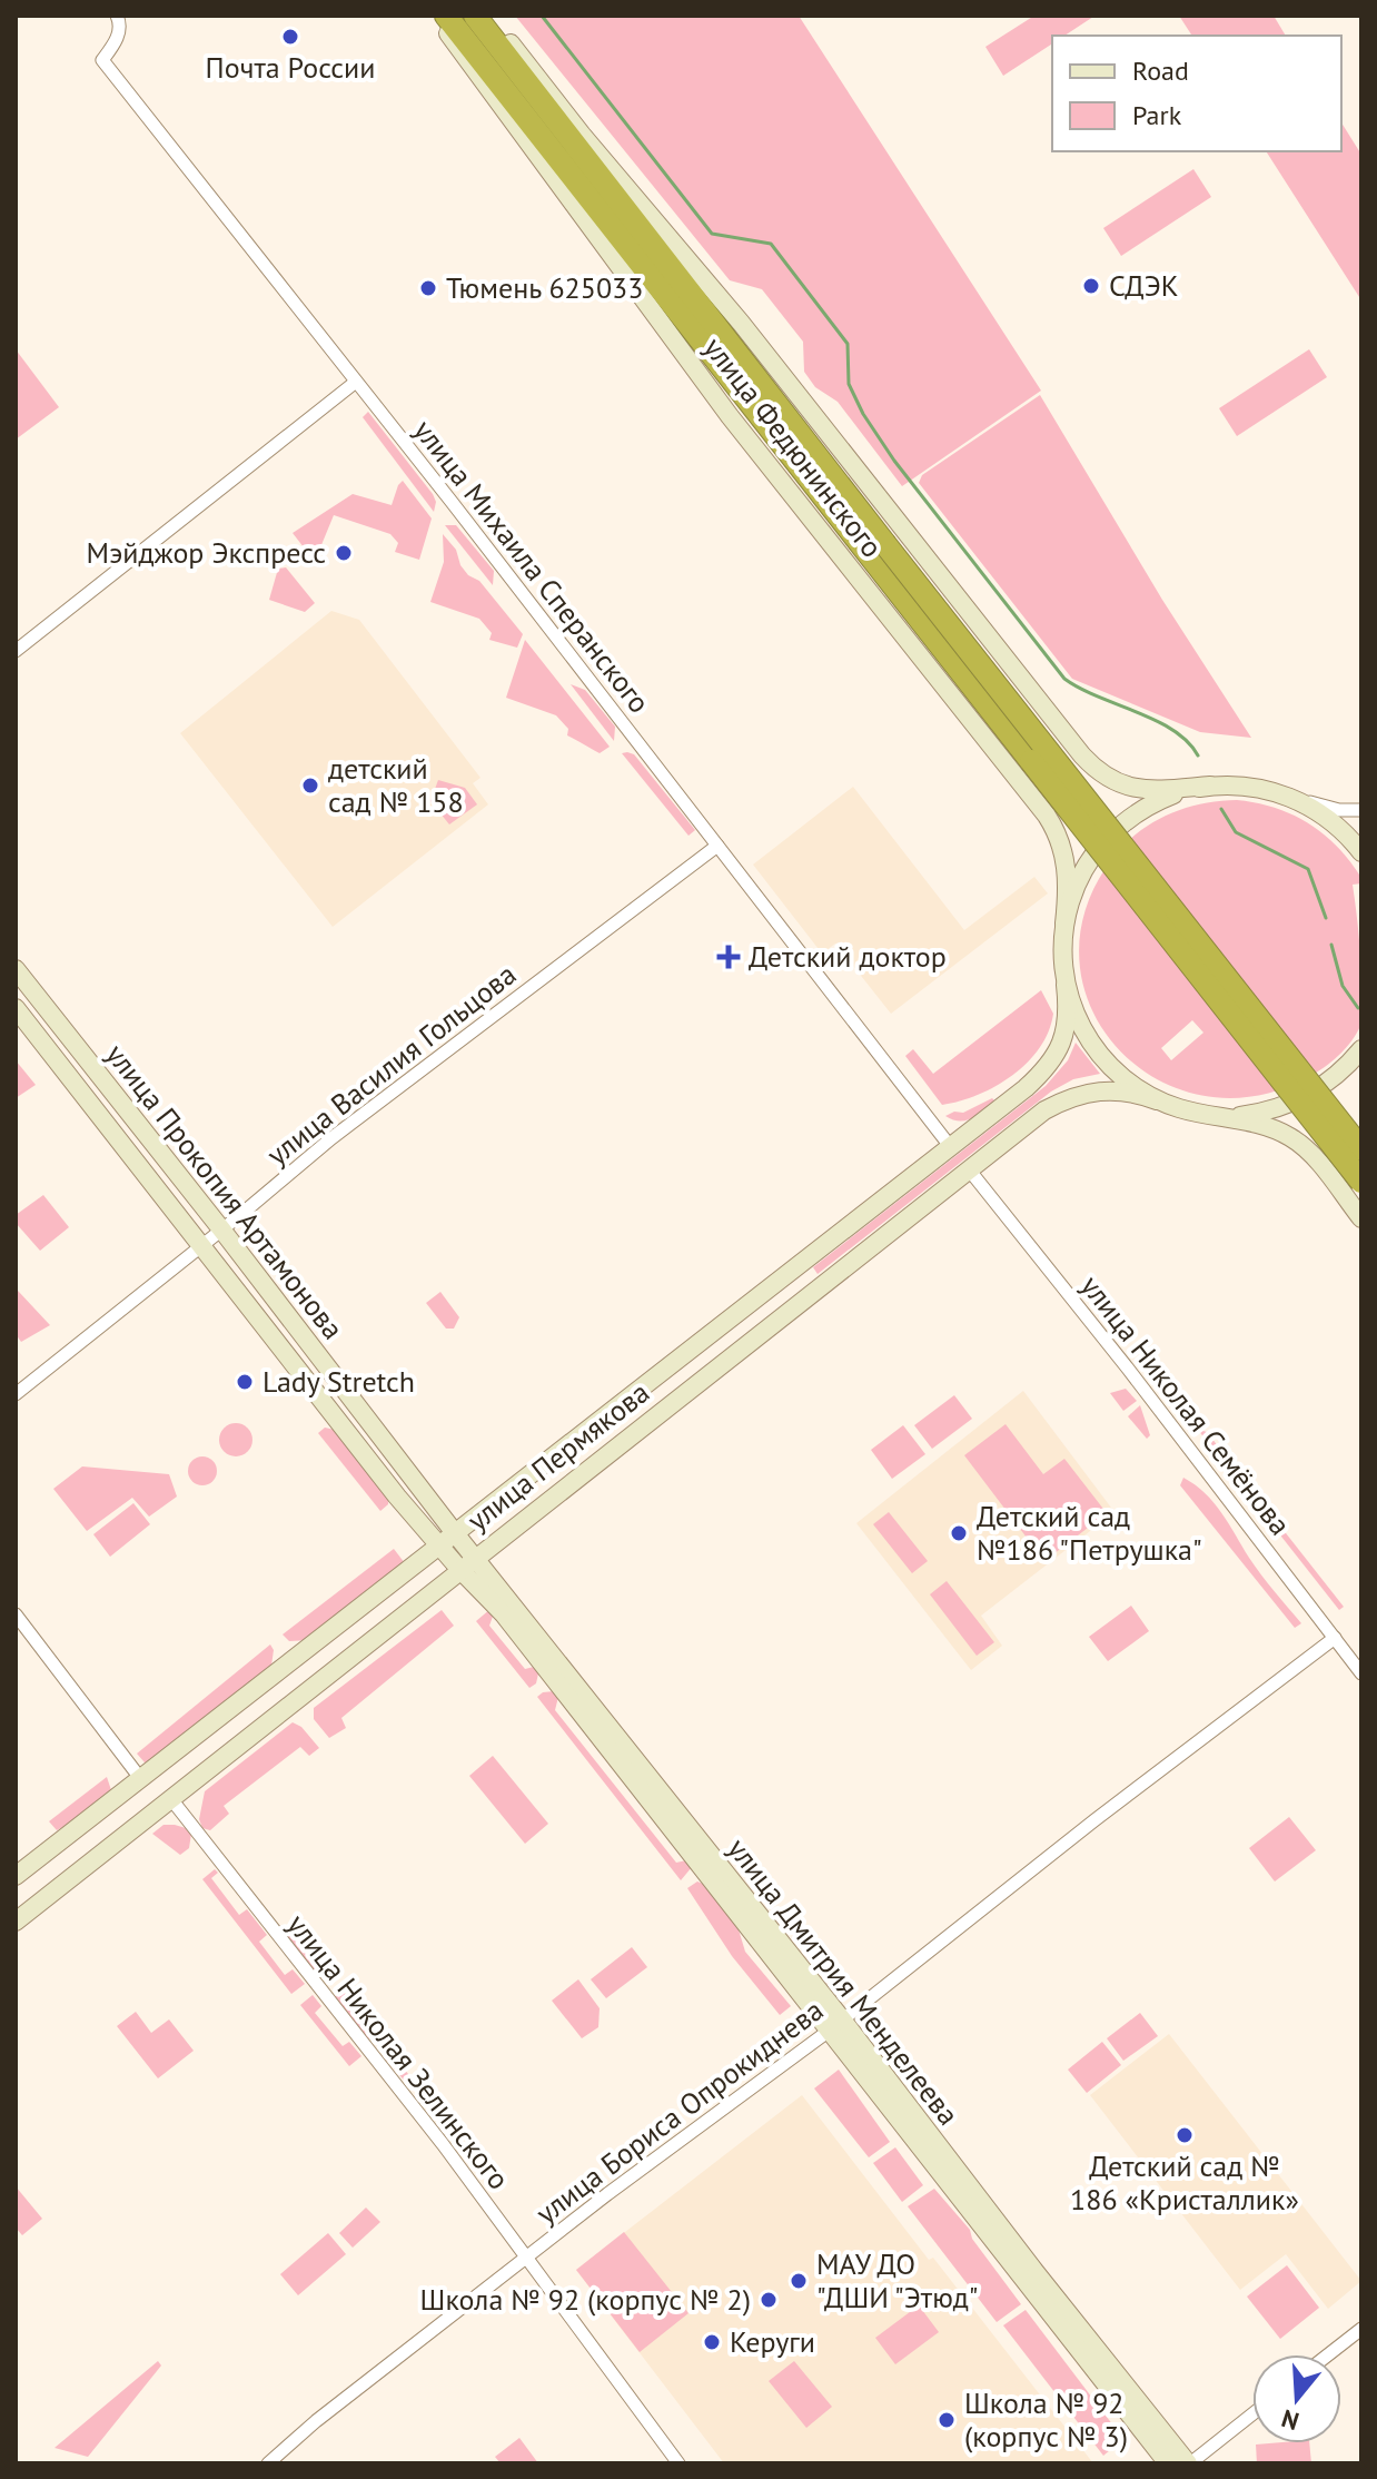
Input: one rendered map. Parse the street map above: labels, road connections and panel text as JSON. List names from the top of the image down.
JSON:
{
  "streets": {
    "highway": ["улица Федюнинского"],
    "main road": ["улица Прокопия Артамонова", "улица Пермякова", "улица Дмитрия Менделеева"],
    "street": [
      "улица Михаила Сперанского",
      "улица Василия Гольцова",
      "улица Николая Семёнова",
      "улица Николая Зелинского",
      "улица Бориса Опрокиднева"
    ]
  },
  "crossings": [
    ["улица Федюнинского", "улица Пермякова"],
    ["улица Михаила Сперанского", "улица Василия Гольцова"],
    ["улица Михаила Сперанского", "улица Пермякова"],
    ["улица Василия Гольцова", "улица Прокопия Артамонова"],
    ["улица Прокопия Артамонова", "улица Пермякова"],
    ["улица Прокопия Артамонова", "улица Дмитрия Менделеева"],
    ["улица Николая Семёнова", "улица Пермякова"],
    ["улица Николая Семёнова", "улица Бориса Опрокиднева"],
    ["улица Пермякова", "улица Дмитрия Менделеева"],
    ["улица Пермякова", "улица Николая Зелинского"],
    ["улица Дмитрия Менделеева", "улица Бориса Опрокиднева"],
    ["улица Николая Зелинского", "улица Бориса Опрокиднева"]
  ],
  "places": {
    "other": [
      "Почта России",
      "СДЭК",
      "Тюмень 625033",
      "Мэйджор Экспресс",
      "детский сад № 158",
      "Lady Stretch",
      "Детский сад №186 \"Петрушка\"",
      "Детский сад № 186 «Кристаллик»",
      "МАУ ДО \"ДШИ \"Этюд\"",
      "Школа № 92 (корпус № 2)",
      "Керуги",
      "Школа № 92 (корпус № 3)"
    ],
    "health": ["Детский доктор"]
  },
  "legend": ["Road", "Park"],
  "north": "bottom"
}
